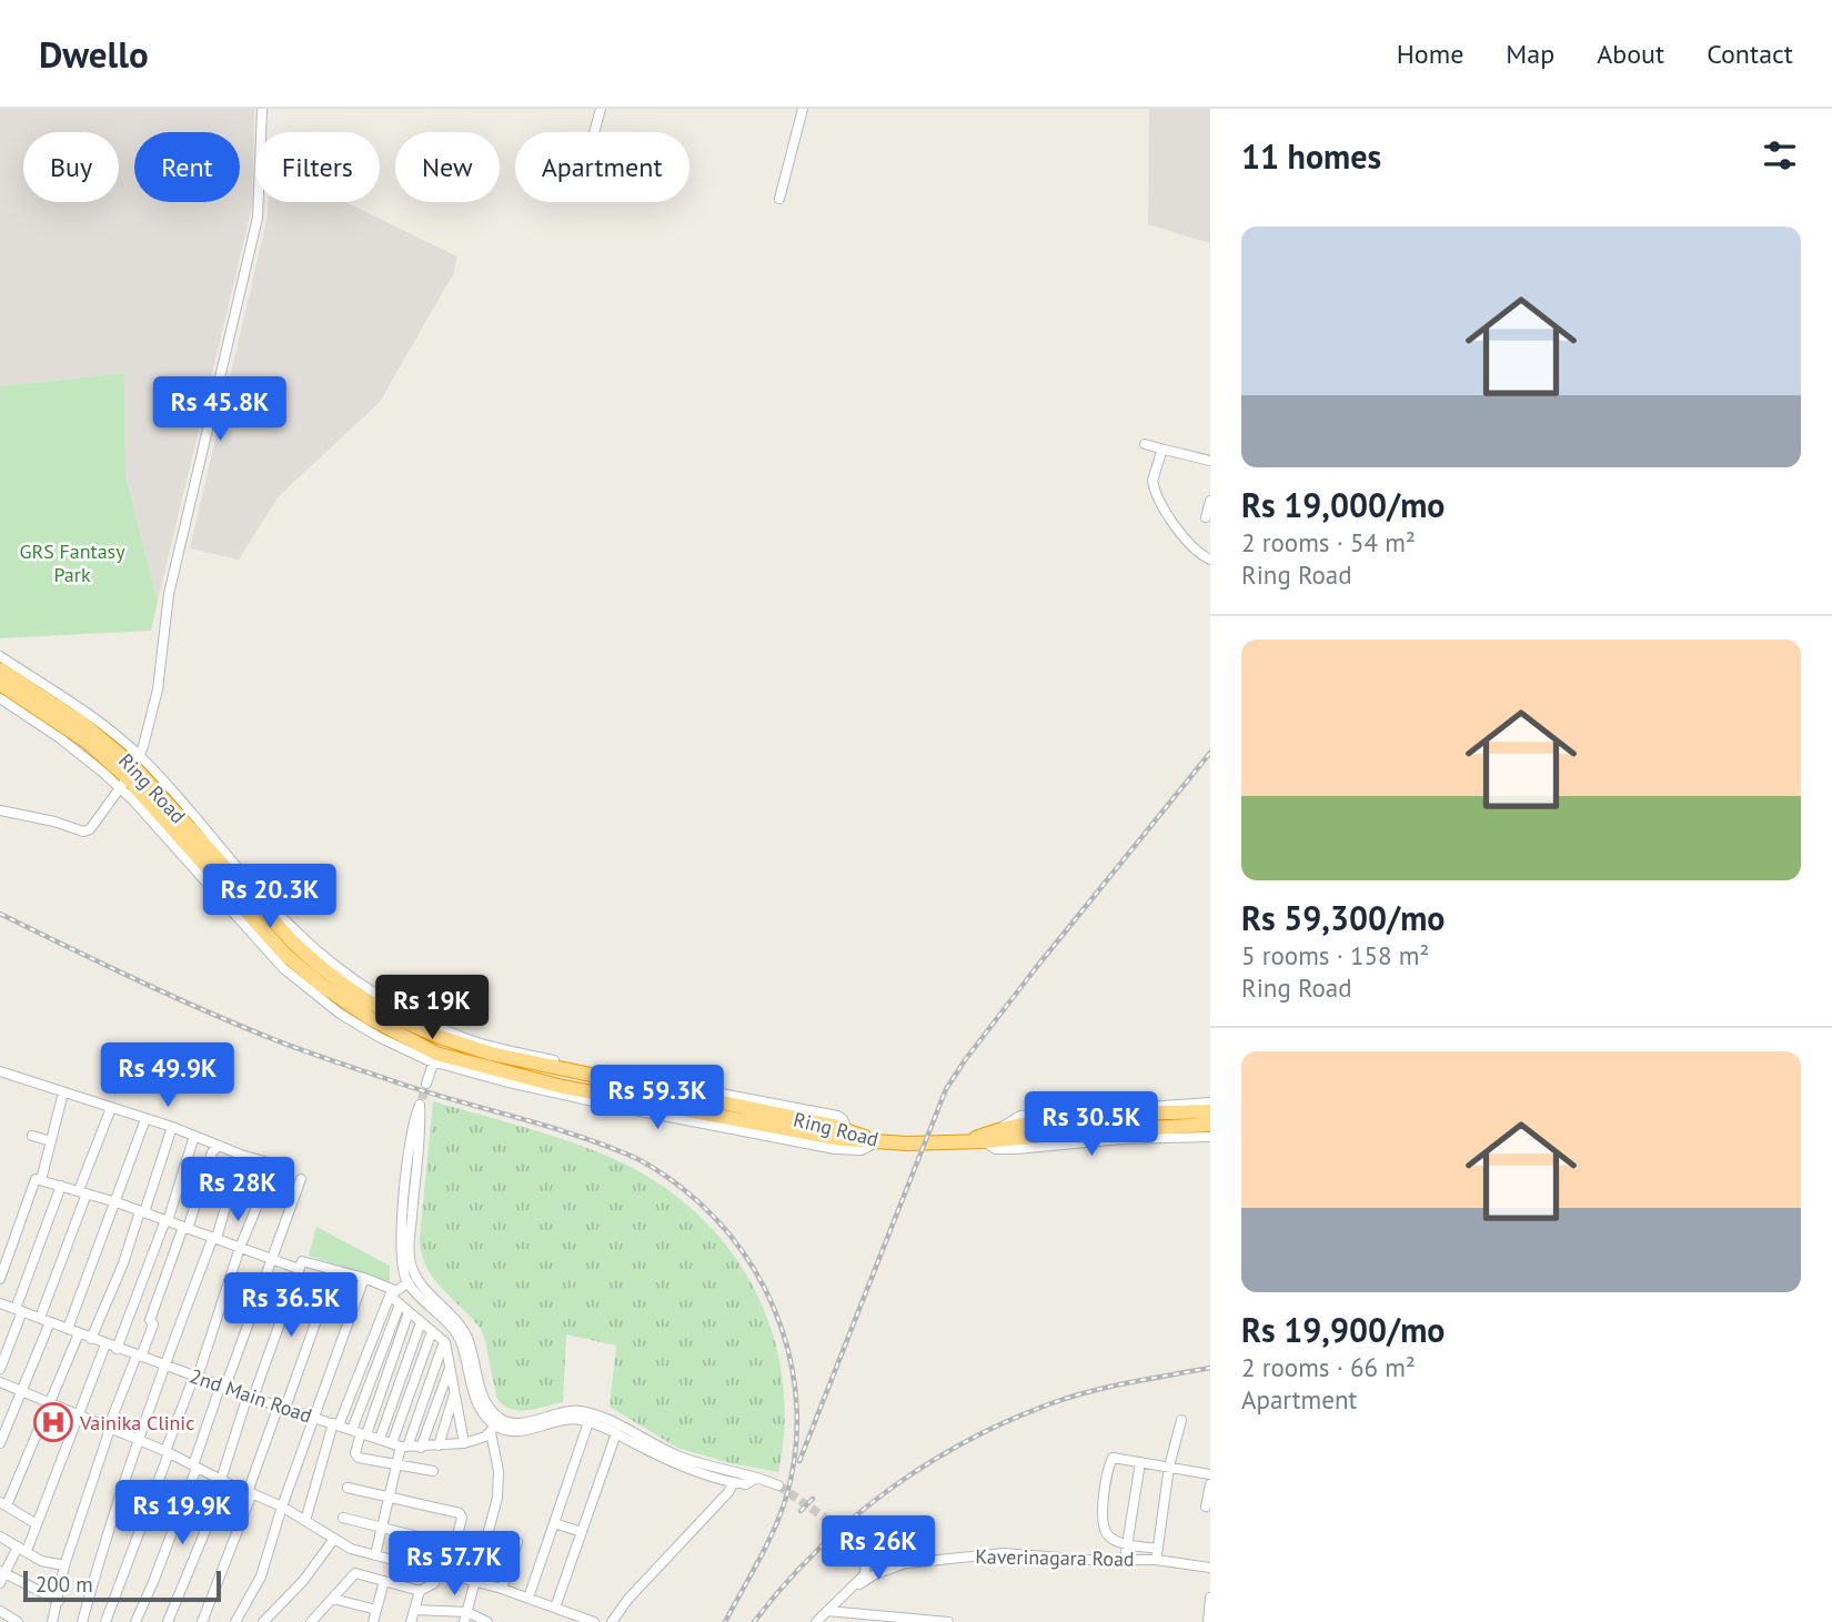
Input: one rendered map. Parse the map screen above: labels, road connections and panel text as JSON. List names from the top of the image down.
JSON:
{
  "streets": {
    "highway": ["Ring Road"],
    "street": ["2nd Main Road", "Kaverinagara Road"]
  },
  "parks": ["GRS Fantasy Park"],
  "places": {
    "hospital": ["Vainika Clinic"]
  },
  "scale_bar": "200 m",
  "page": {
    "header": "Dwello",
    "nav": [
      "Home",
      "Map",
      "About",
      "Contact"
    ],
    "heading": "11 homes",
    "chip": [
      "Buy",
      "Rent",
      "Filters",
      "New",
      "Apartment"
    ],
    "list": [
      {
        "name": "Rs 19,000/mo",
        "note": "2 rooms · 54 m² · Ring Road"
      },
      {
        "name": "Rs 59,300/mo",
        "note": "5 rooms · 158 m² · Ring Road"
      },
      {
        "name": "Rs 19,900/mo",
        "note": "2 rooms · 66 m² · Apartment"
      }
    ],
    "price": [
      "Rs 45.8K",
      "Rs 20.3K",
      "Rs 19K",
      "Rs 49.9K",
      "Rs 59.3K",
      "Rs 30.5K",
      "Rs 28K",
      "Rs 36.5K",
      "Rs 19.9K",
      "Rs 26K",
      "Rs 57.7K"
    ],
    "scale": "200 m"
  }
}
